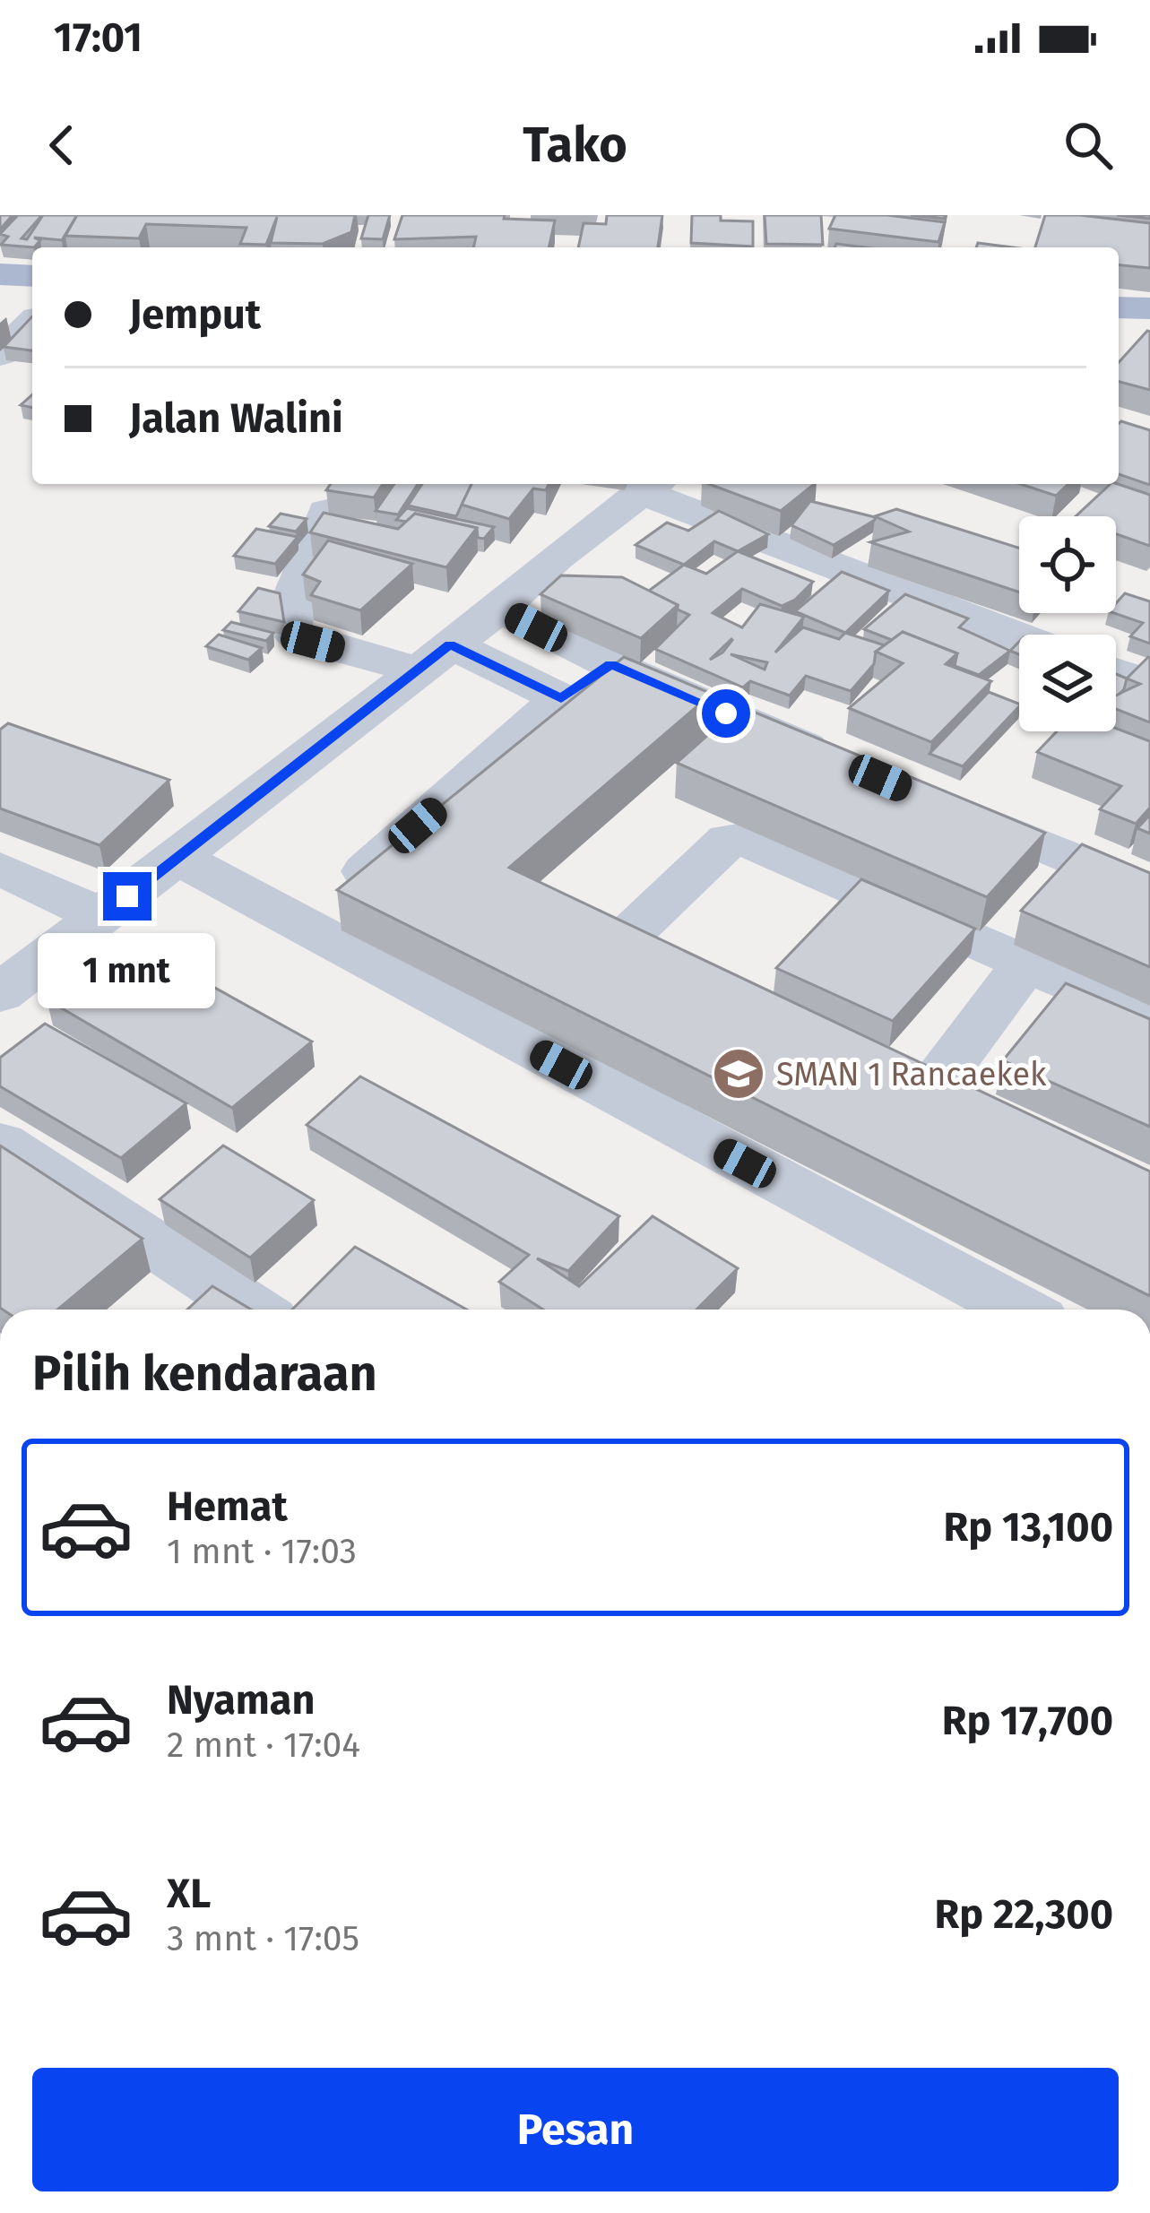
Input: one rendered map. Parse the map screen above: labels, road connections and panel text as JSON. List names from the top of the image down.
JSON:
{
  "places": {
    "school or university": ["SMAN 1 Rancaekek"]
  },
  "page": {
    "status": "17:01",
    "header": "Tako",
    "banner": ["Jemput", "Jalan Walini"],
    "bubble": "1 mnt",
    "heading": "Pilih kendaraan",
    "list": [
      {
        "name": "Hemat",
        "note": "1 mnt · 17:03",
        "value": "Rp 13,100"
      },
      {
        "name": "Nyaman",
        "note": "2 mnt · 17:04",
        "value": "Rp 17,700"
      },
      {
        "name": "XL",
        "note": "3 mnt · 17:05",
        "value": "Rp 22,300"
      }
    ],
    "buttons": "Pesan"
  }
}
